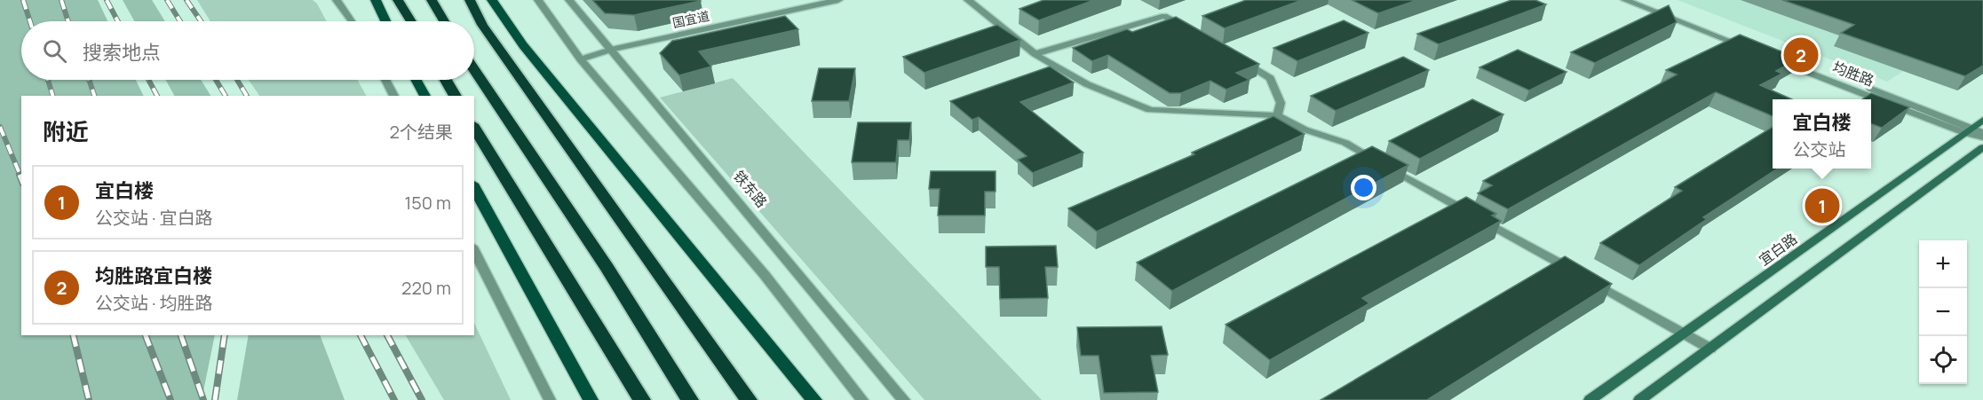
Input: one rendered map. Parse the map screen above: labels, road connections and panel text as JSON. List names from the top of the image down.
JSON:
{
  "streets": {
    "main road": ["宜白路"],
    "street": ["国宜道", "均胜路", "铁东路"]
  },
  "crossings": [
    ["国宜道", "铁东路"],
    ["均胜路", "宜白路"]
  ],
  "page": {
    "search": "搜索地点",
    "pins": ["2", "1"],
    "heading": ["附近", "2个结果"],
    "popup": ["宜白楼", "公交站"],
    "list": [
      {
        "mark": "1",
        "name": "宜白楼",
        "note": "公交站 · 宜白路",
        "value": "150 m"
      },
      {
        "mark": "2",
        "name": "均胜路宜白楼",
        "note": "公交站 · 均胜路",
        "value": "220 m"
      }
    ],
    "map_buttons": ["+", "−"]
  }
}
